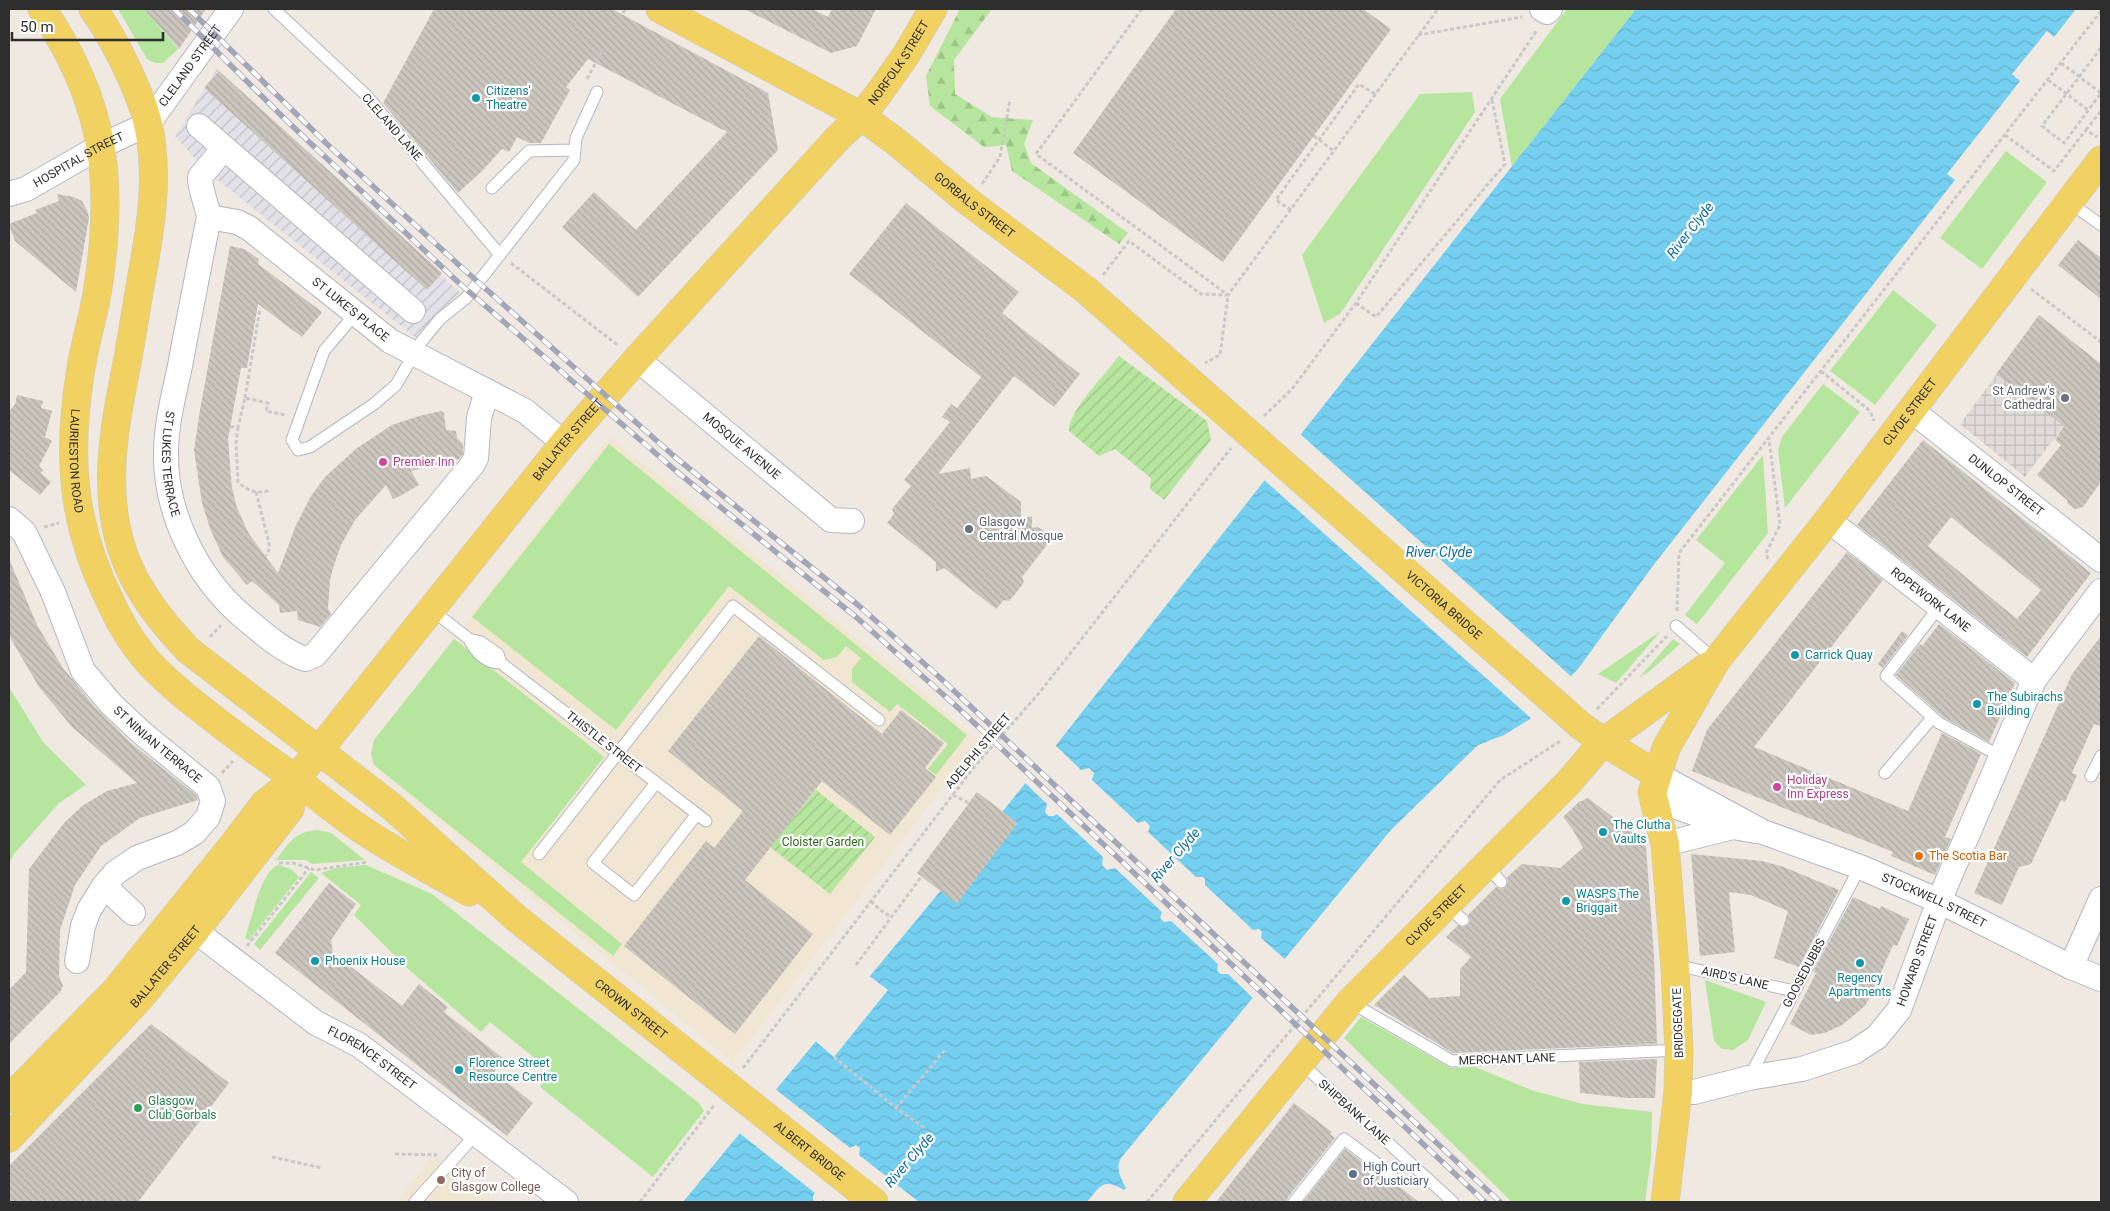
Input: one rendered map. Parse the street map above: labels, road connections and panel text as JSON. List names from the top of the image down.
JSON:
{
  "streets": {
    "main road": [
      "NORFOLK STREET",
      "GORBALS STREET",
      "CLYDE STREET",
      "BALLATER STREET",
      "LAURIESTON ROAD",
      "VICTORIA BRIDGE",
      "STOCKWELL STREET",
      "CROWN STREET",
      "BRIDGEGATE",
      "ALBERT BRIDGE"
    ],
    "street": [
      "CLELAND STREET",
      "HOSPITAL STREET",
      "ST LUKE'S PLACE",
      "MOSQUE AVENUE",
      "ST LUKES TERRACE",
      "DUNLOP STREET",
      "ROPEWORK LANE",
      "ST NINIAN TERRACE",
      "HOWARD STREET",
      "FLORENCE STREET"
    ],
    "lane": [
      "CLELAND LANE",
      "THISTLE STREET",
      "GOOSEDUBBS",
      "AIRD'S LANE",
      "MERCHANT LANE",
      "SHIPBANK LANE"
    ],
    "path": ["ADELPHI STREET"]
  },
  "crossings": [
    ["NORFOLK STREET", "GORBALS STREET"],
    ["NORFOLK STREET", "BALLATER STREET"],
    ["CLELAND STREET", "HOSPITAL STREET"],
    ["HOSPITAL STREET", "LAURIESTON ROAD"],
    ["GORBALS STREET", "BALLATER STREET"],
    ["GORBALS STREET", "VICTORIA BRIDGE"],
    ["GORBALS STREET", "ADELPHI STREET"],
    ["ST LUKE'S PLACE", "BALLATER STREET"],
    ["ST LUKE'S PLACE", "ST LUKES TERRACE"],
    ["CLYDE STREET", "DUNLOP STREET"],
    ["CLYDE STREET", "ROPEWORK LANE"],
    ["CLYDE STREET", "STOCKWELL STREET"],
    ["CLYDE STREET", "MERCHANT LANE"],
    ["CLYDE STREET", "SHIPBANK LANE"],
    ["BALLATER STREET", "MOSQUE AVENUE"],
    ["BALLATER STREET", "LAURIESTON ROAD"],
    ["BALLATER STREET", "THISTLE STREET"],
    ["BALLATER STREET", "CROWN STREET"],
    ["BALLATER STREET", "FLORENCE STREET"],
    ["LAURIESTON ROAD", "CROWN STREET"],
    ["ROPEWORK LANE", "HOWARD STREET"],
    ["VICTORIA BRIDGE", "ADELPHI STREET"],
    ["VICTORIA BRIDGE", "STOCKWELL STREET"],
    ["ADELPHI STREET", "CROWN STREET"],
    ["ADELPHI STREET", "ALBERT BRIDGE"],
    ["STOCKWELL STREET", "HOWARD STREET"],
    ["STOCKWELL STREET", "GOOSEDUBBS"],
    ["STOCKWELL STREET", "BRIDGEGATE"],
    ["HOWARD STREET", "GOOSEDUBBS"],
    ["HOWARD STREET", "BRIDGEGATE"],
    ["GOOSEDUBBS", "AIRD'S LANE"],
    ["AIRD'S LANE", "BRIDGEGATE"],
    ["CROWN STREET", "ALBERT BRIDGE"],
    ["BRIDGEGATE", "MERCHANT LANE"]
  ],
  "water": ["River Clyde"],
  "parks": ["Cloister Garden"],
  "places": [
    "Citizens' Theatre",
    "St Andrew's Cathedral",
    "Premier Inn",
    "Glasgow Central Mosque",
    "Carrick Quay",
    "The Subirachs Building",
    "Holiday Inn Express",
    "The Clutha Vaults",
    "The Scotia Bar",
    "WASPS The Briggait",
    "Phoenix House",
    "Regency Apartments",
    "Florence Street Resource Centre",
    "Glasgow Club Gorbals",
    "High Court of Justiciary",
    "City of Glasgow College"
  ],
  "scale_bar": "50 m"
}
